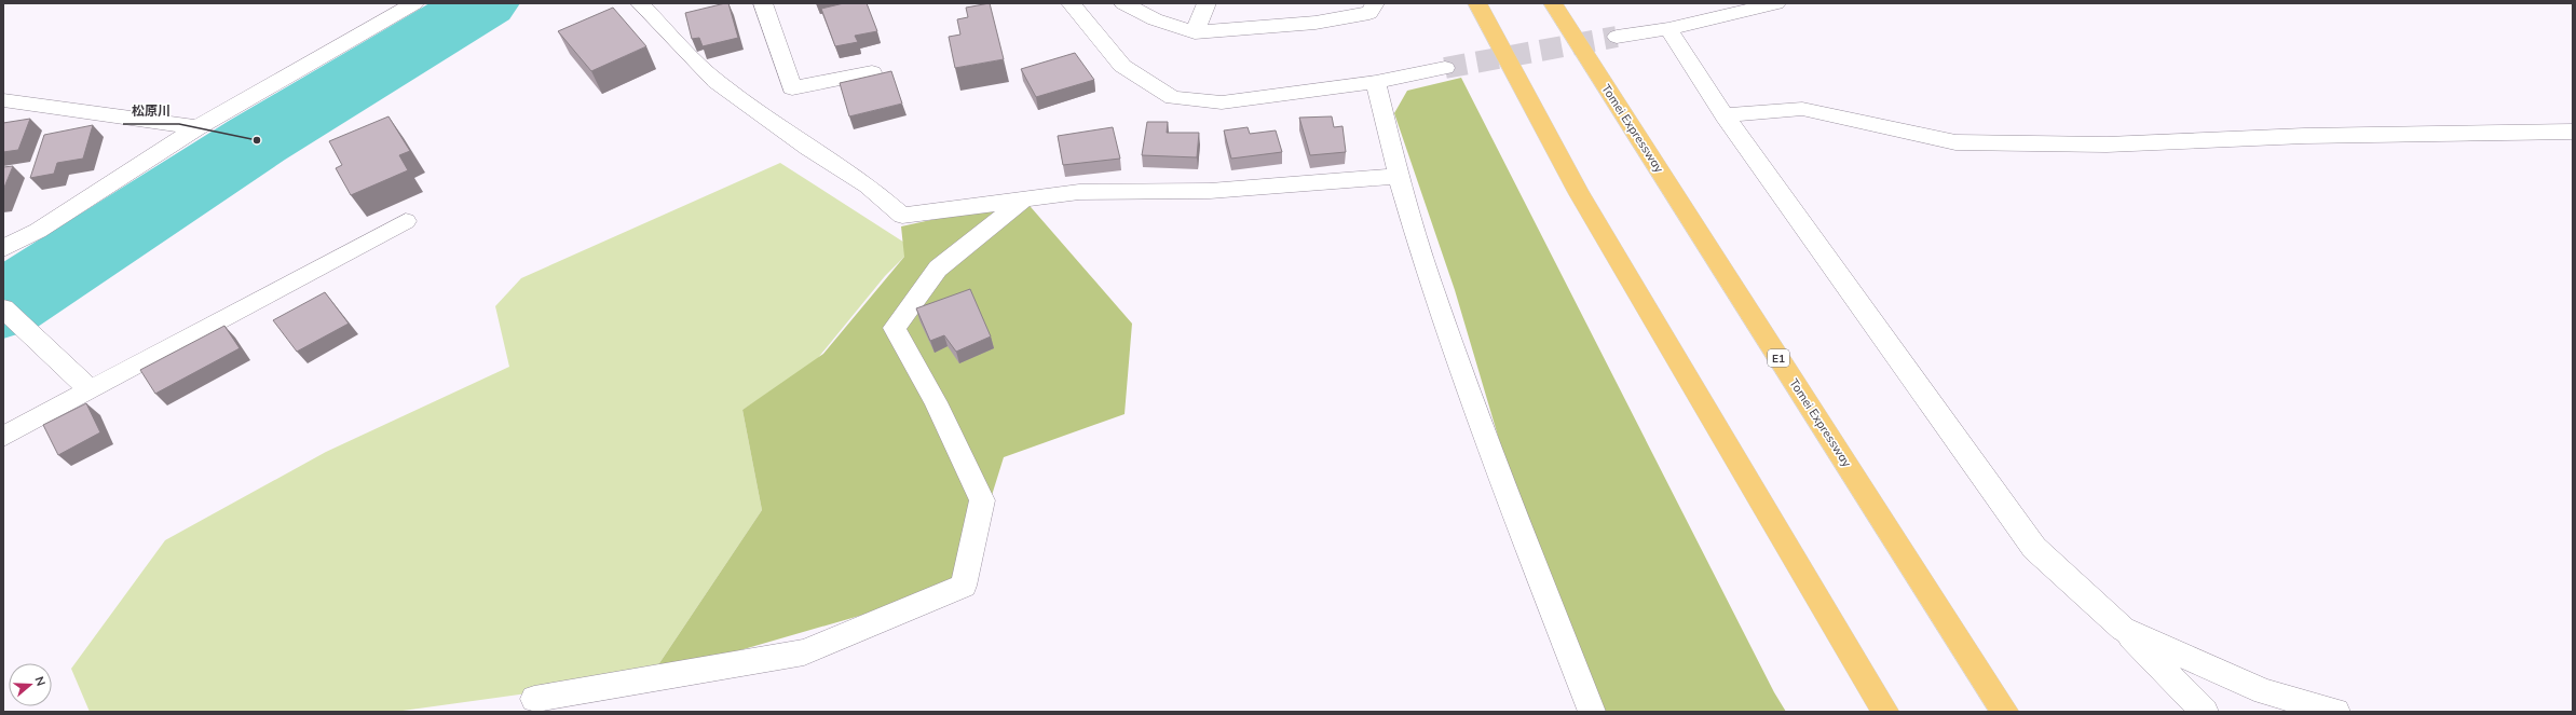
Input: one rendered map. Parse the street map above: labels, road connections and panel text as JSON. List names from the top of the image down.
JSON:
{
  "streets": {
    "highway": ["Tomei Expressway", "E1"]
  },
  "places": ["松原川"],
  "north": "right"
}
